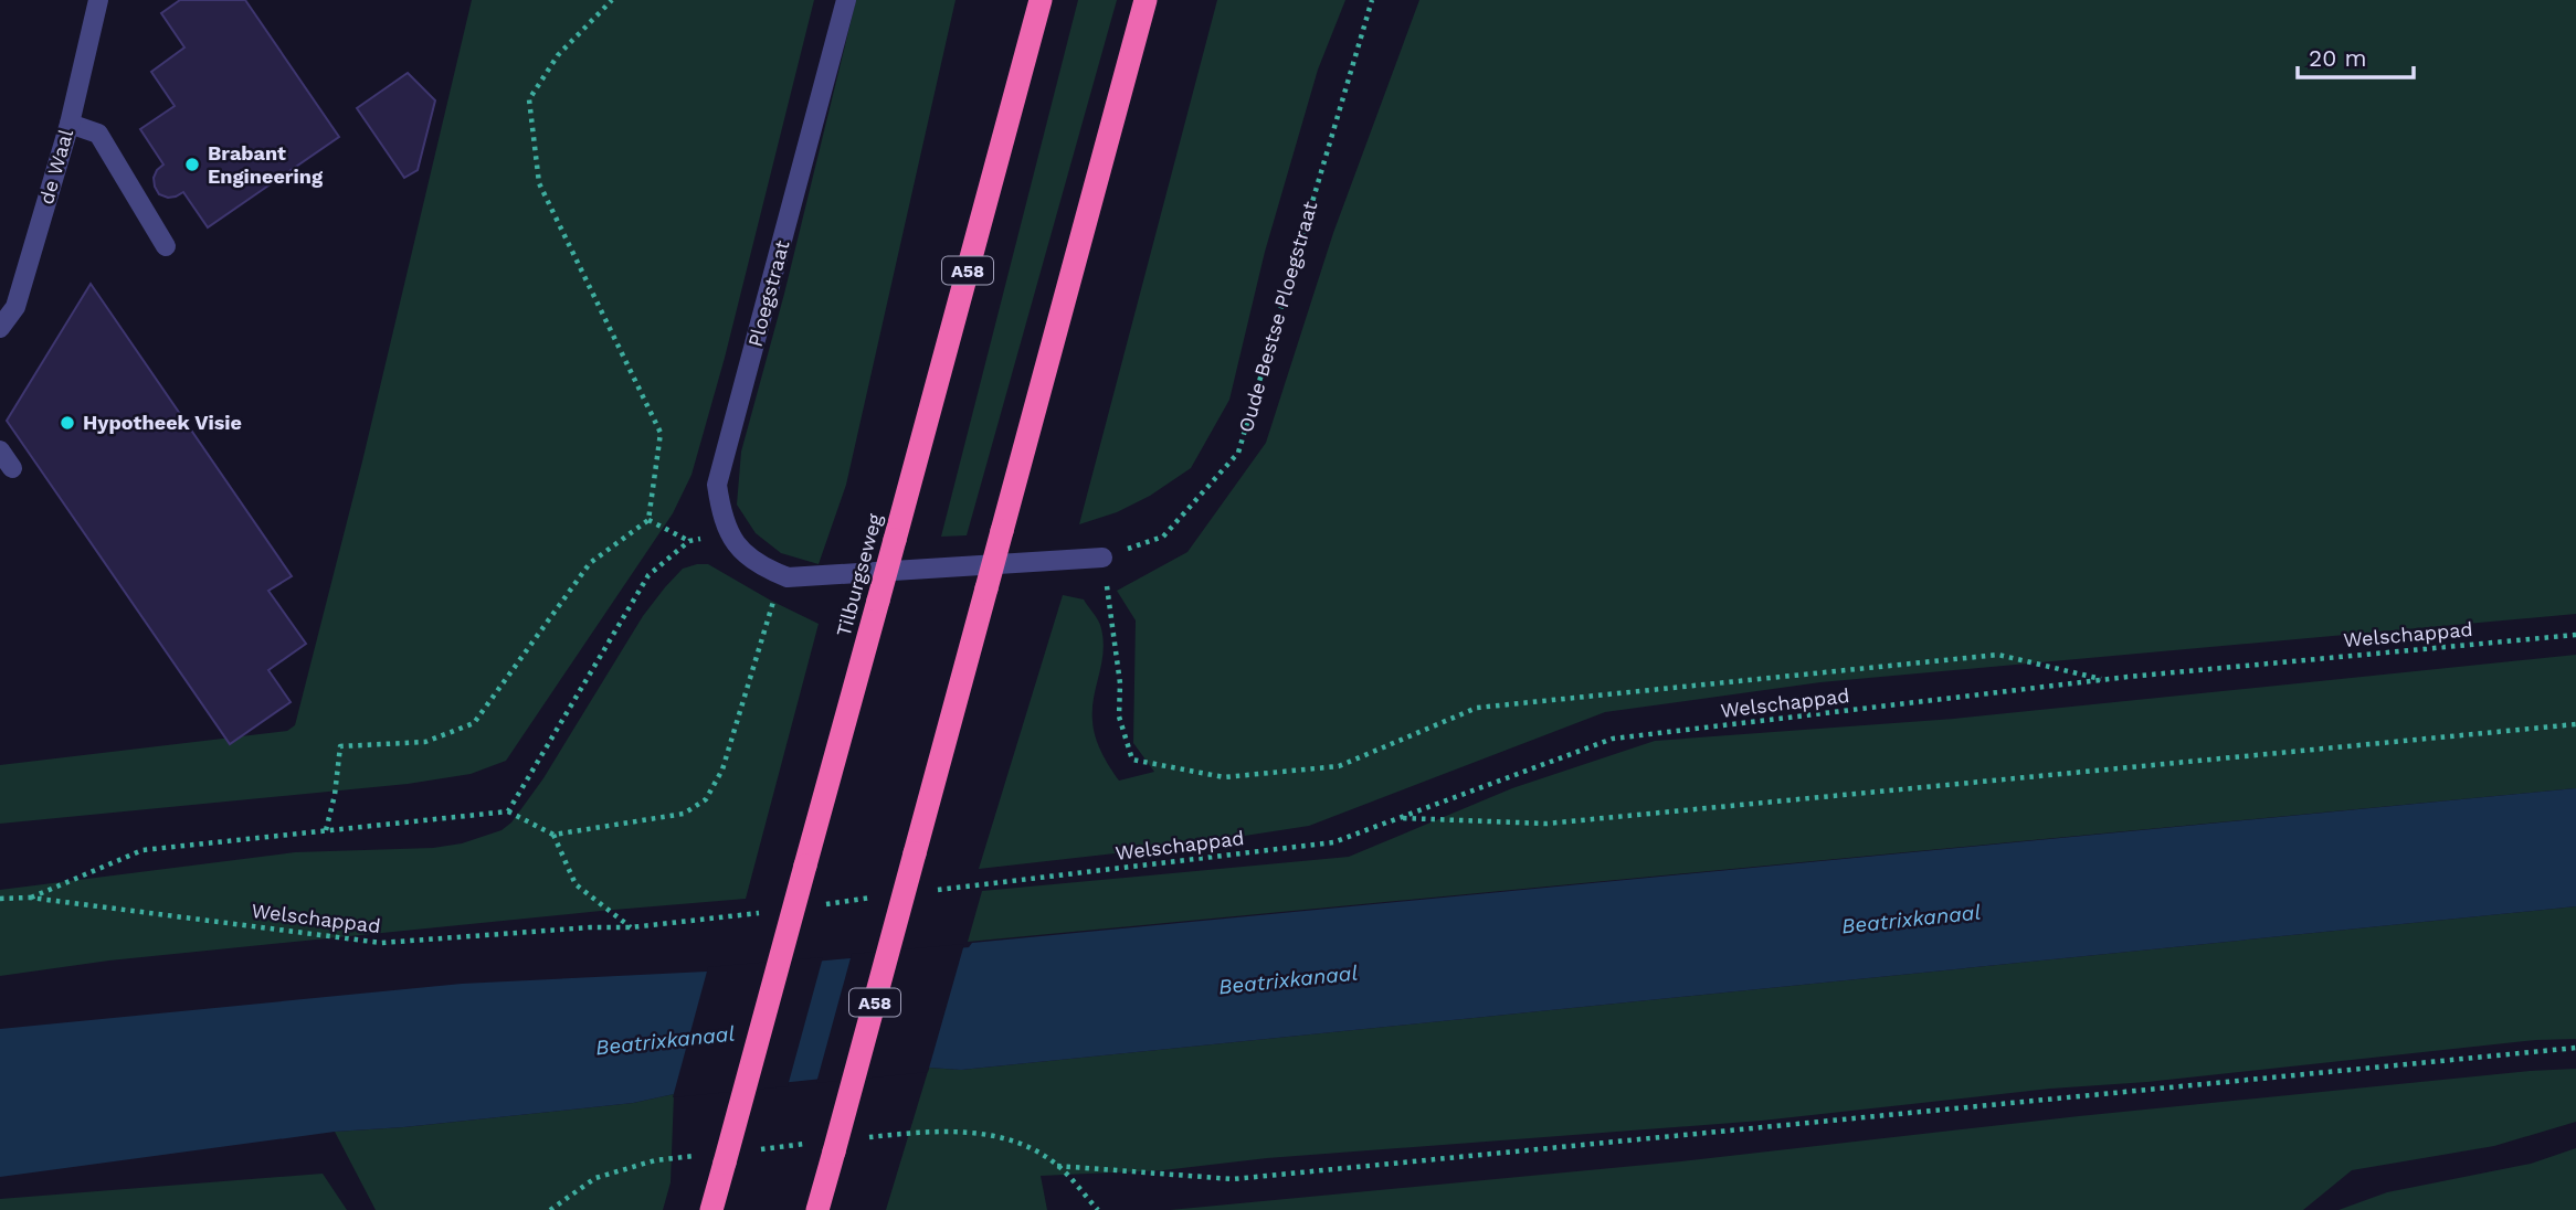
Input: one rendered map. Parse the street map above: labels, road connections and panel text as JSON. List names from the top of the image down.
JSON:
{
  "streets": {
    "highway": ["A58", "Tilburgseweg"],
    "street": ["de Waal", "Ploegstraat"],
    "path": ["Oude Bestse Ploegstraat", "Welschappad"]
  },
  "crossings": [
    ["Ploegstraat", "Oude Bestse Ploegstraat"]
  ],
  "water": ["Beatrixkanaal"],
  "places": ["Brabant Engineering", "Hypotheek Visie"],
  "scale_bar": "20 m"
}
